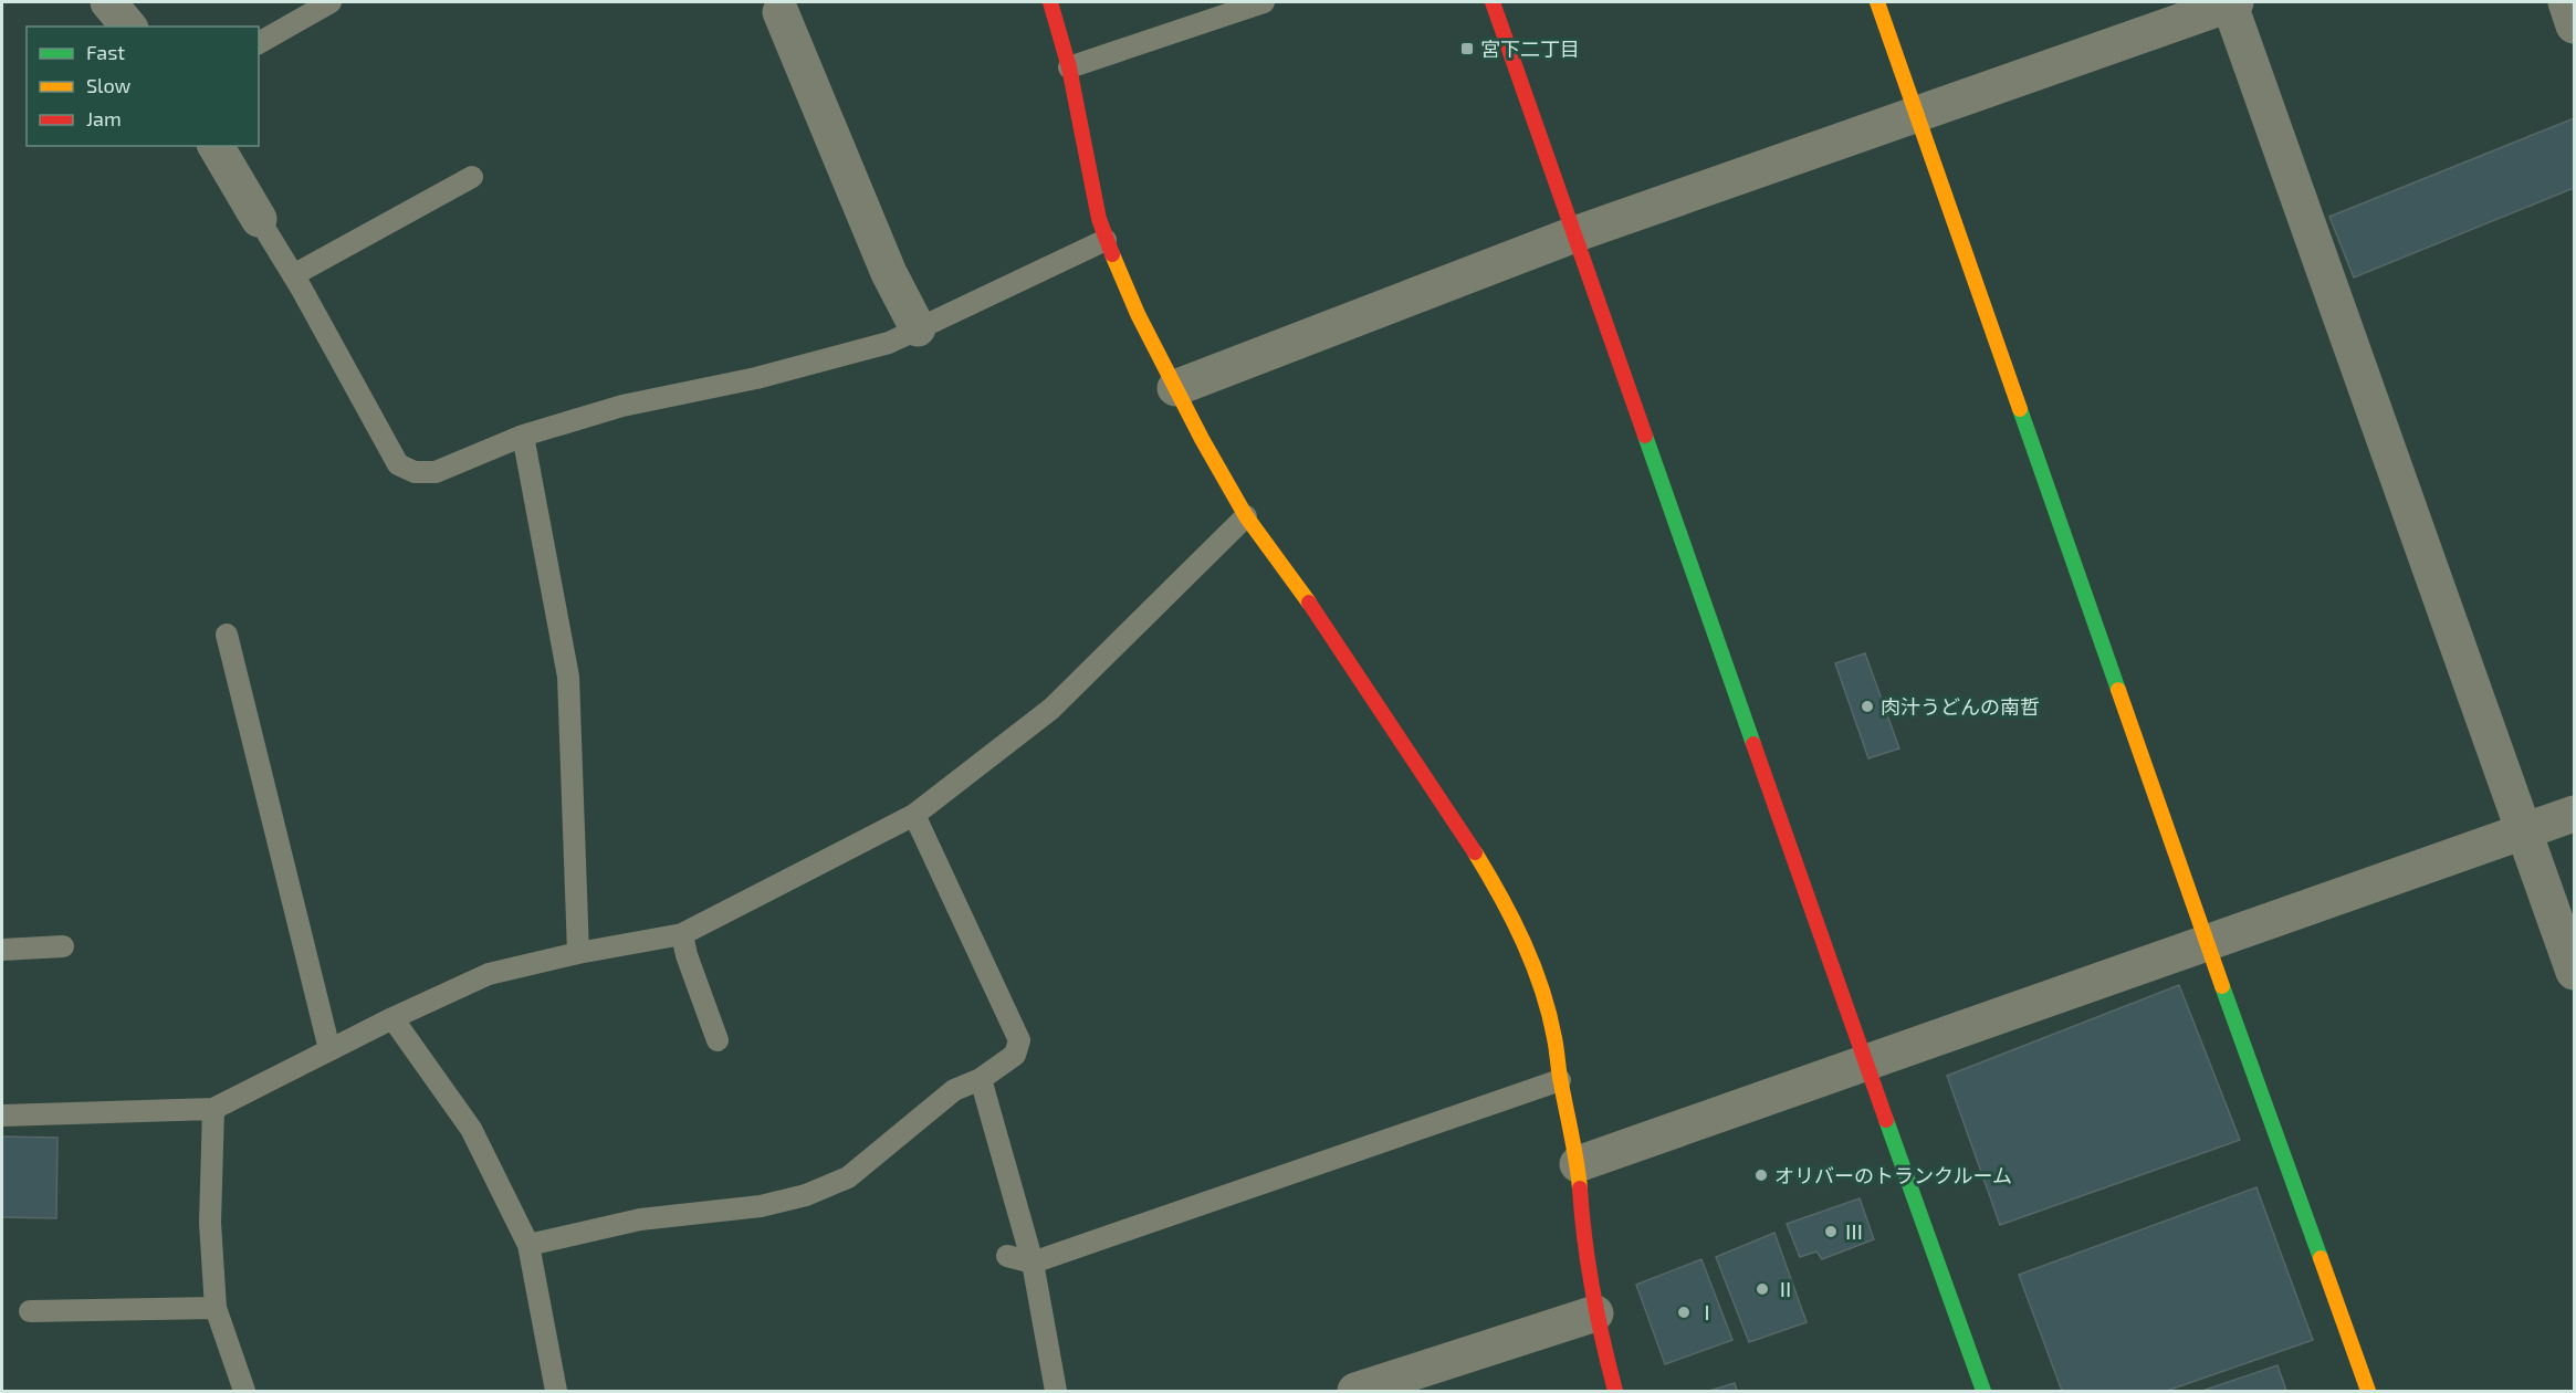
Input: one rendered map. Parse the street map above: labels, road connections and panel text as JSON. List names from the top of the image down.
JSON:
{
  "places": {
    "transit": ["宮下二丁目"],
    "other": [
      "肉汁うどんの南哲",
      "オリバーのトランクルーム",
      "Ⅲ",
      "Ⅱ",
      "Ⅰ"
    ]
  },
  "legend": ["Fast", "Slow", "Jam"]
}
